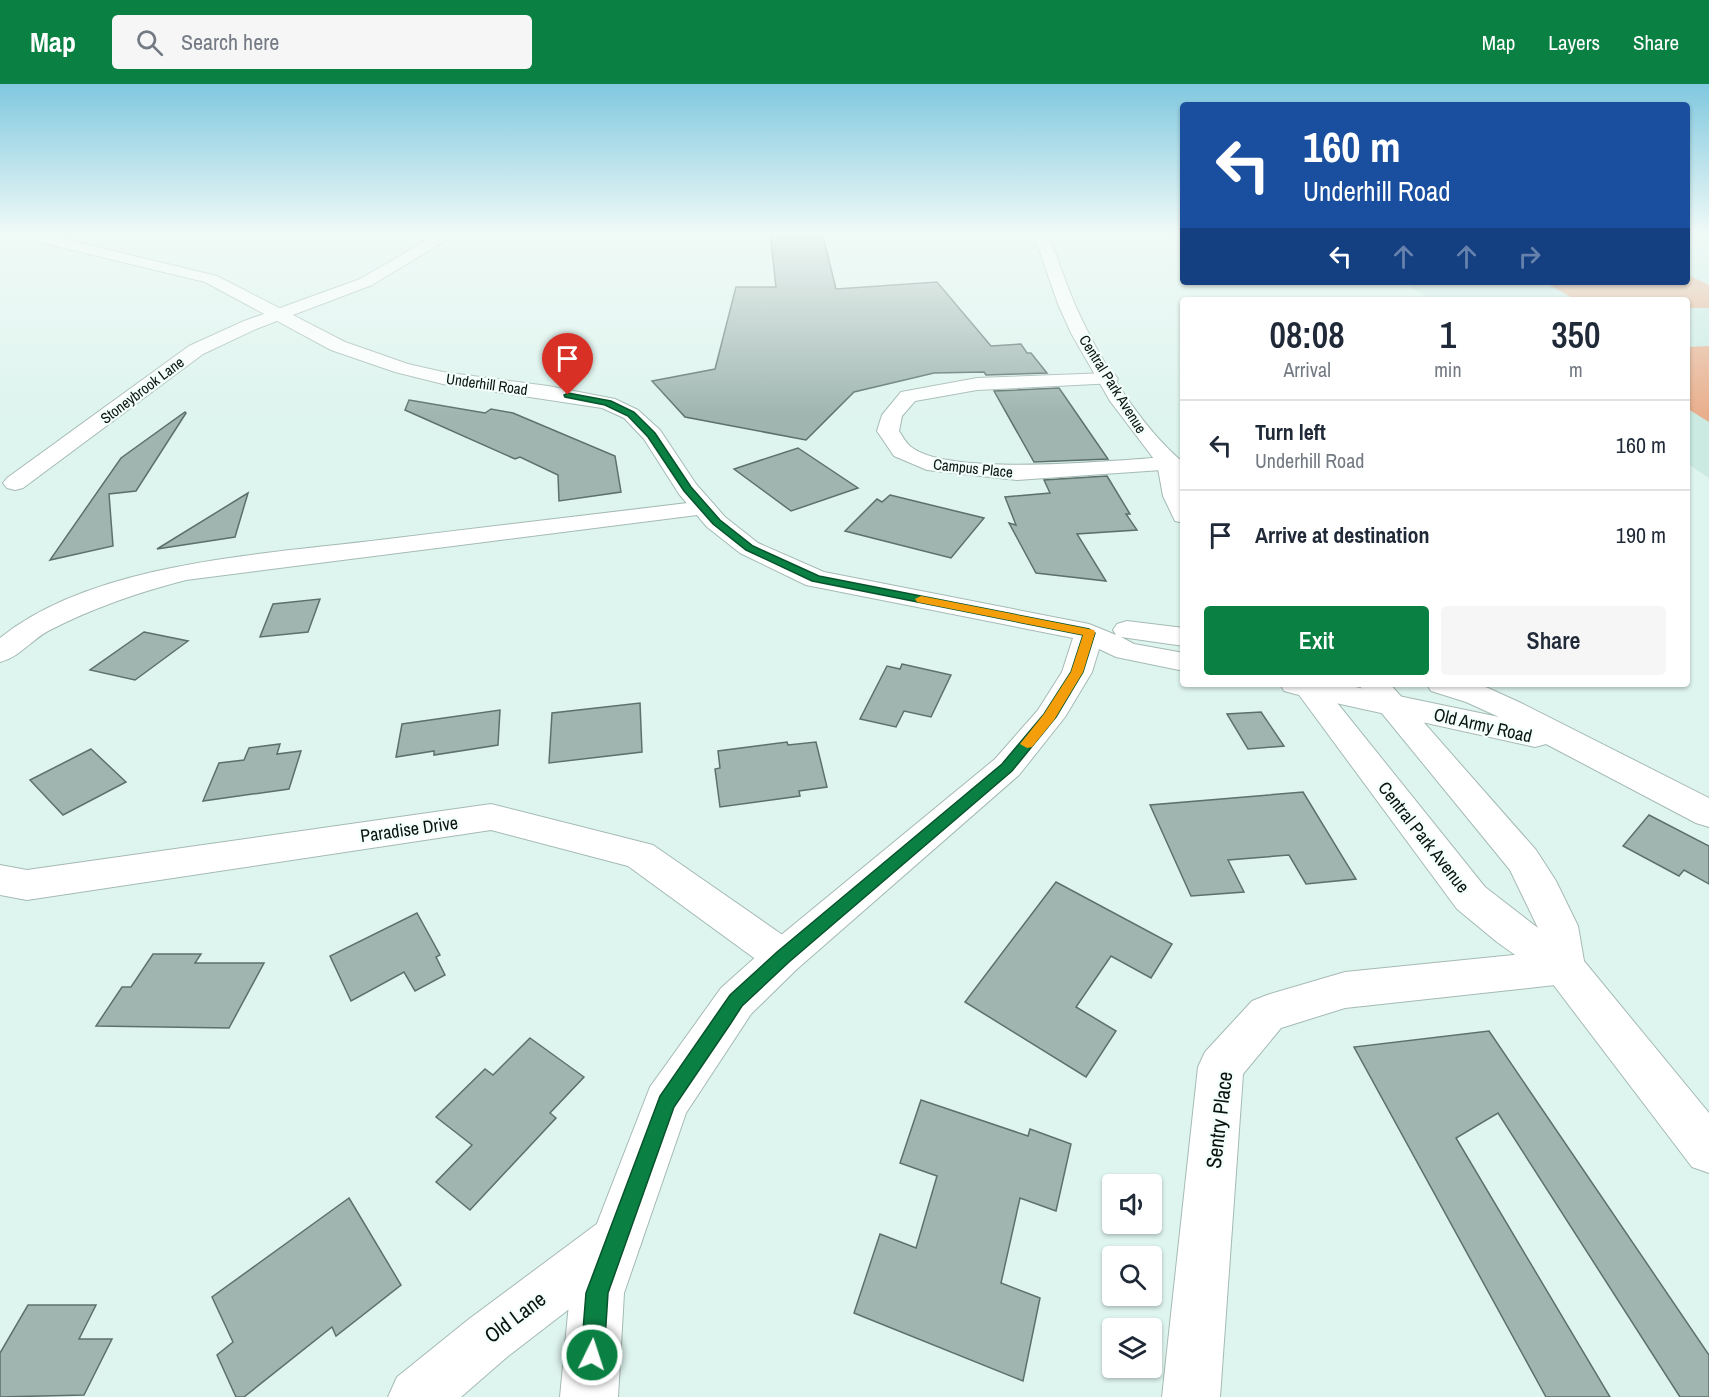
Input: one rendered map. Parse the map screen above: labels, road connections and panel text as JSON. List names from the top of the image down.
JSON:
{
  "streets": {
    "street": [
      "Underhill Road",
      "Central Park Avenue",
      "Stoneybrook Lane",
      "Campus Place",
      "Old Army Road",
      "Paradise Drive",
      "Sentry Place",
      "Old Lane"
    ]
  },
  "crossings": [
    ["Underhill Road", "Stoneybrook Lane"],
    ["Central Park Avenue", "Campus Place"],
    ["Central Park Avenue", "Old Army Road"],
    ["Central Park Avenue", "Sentry Place"]
  ],
  "page": {
    "header": "Map",
    "search": "Search here",
    "nav": ["Map", "Layers", "Share"],
    "turn": ["160 m", "Underhill Road"],
    "eta": [
      "08:08",
      "Arrival",
      "1",
      "min",
      "350",
      "m"
    ],
    "list": [
      {
        "name": "Turn left",
        "note": "Underhill Road",
        "value": "160 m"
      },
      {
        "name": "Arrive at destination",
        "value": "190 m"
      }
    ],
    "buttons": ["Exit", "Share"]
  }
}
